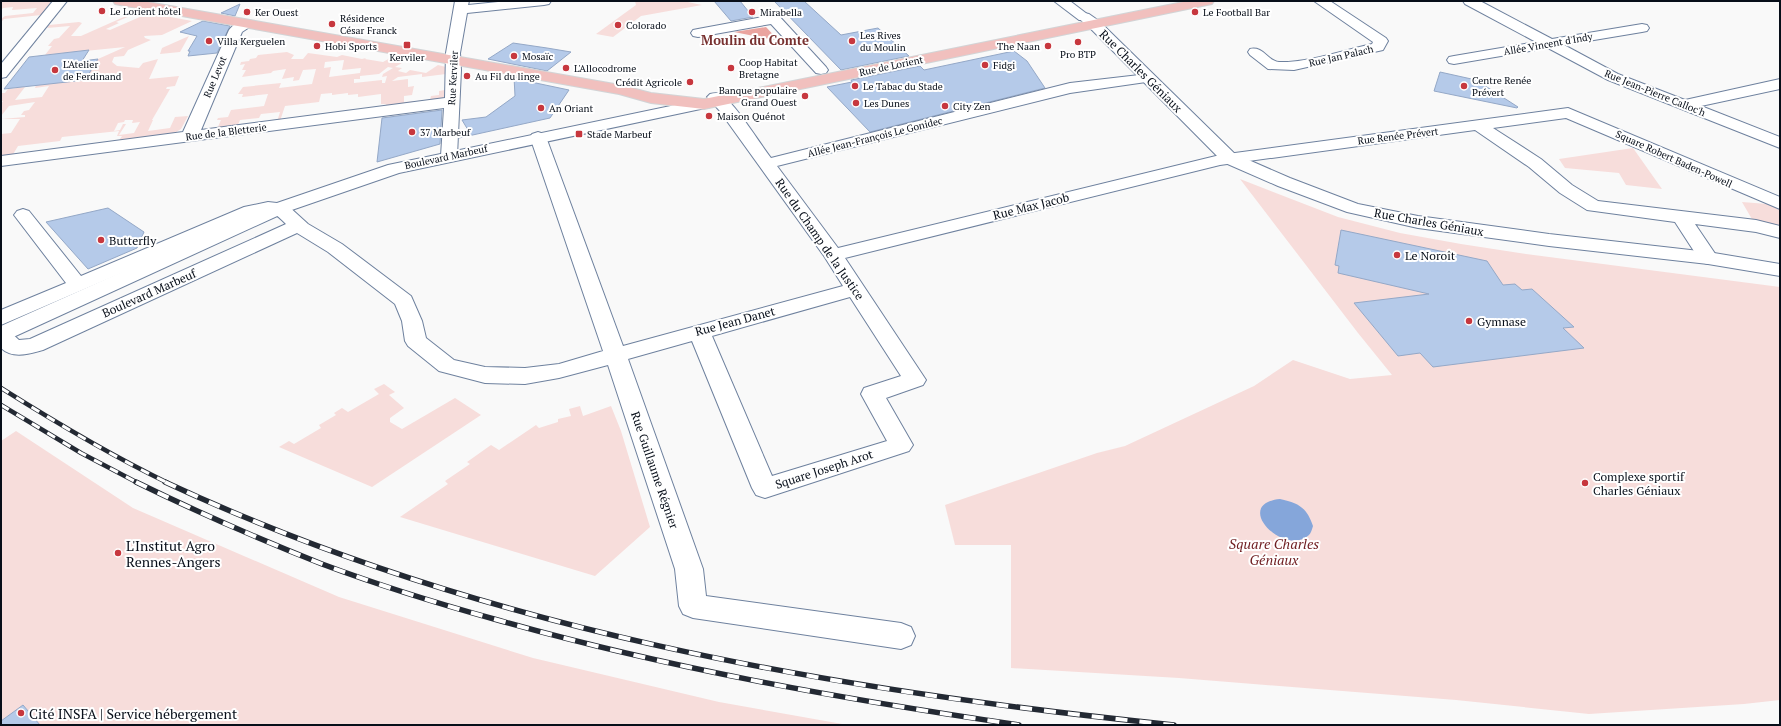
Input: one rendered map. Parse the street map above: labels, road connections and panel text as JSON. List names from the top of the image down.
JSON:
{
  "streets": {
    "main road": ["Rue de Lorient"],
    "street": [
      "Allée Vincent d'Indy",
      "Rue Jan Palach",
      "Rue Charles Géniaux",
      "Rue Levot",
      "Rue Kerviler",
      "Rue Jean-Pierre Calloc'h",
      "Rue de la Bletterie",
      "Rue Renée Prévert",
      "Allée Jean-François Le Gonidec",
      "Boulevard Marbeuf",
      "Square Robert Baden-Powell",
      "Rue Max Jacob",
      "Rue du Champ de la Justice",
      "Rue Jean Danet",
      "Square Joseph Arot",
      "Rue Guillaume Régnier"
    ]
  },
  "crossings": [
    ["Allée Vincent d'Indy", "Rue Jean-Pierre Calloc'h"],
    ["Rue de Lorient", "Rue Charles Géniaux"],
    ["Rue de Lorient", "Boulevard Marbeuf"],
    ["Rue de Lorient", "Rue du Champ de la Justice"],
    ["Rue Charles Géniaux", "Rue Renée Prévert"],
    ["Rue Charles Géniaux", "Allée Jean-François Le Gonidec"],
    ["Rue Charles Géniaux", "Rue Max Jacob"],
    ["Rue Levot", "Rue de la Bletterie"],
    ["Rue Kerviler", "Rue de la Bletterie"],
    ["Rue Kerviler", "Boulevard Marbeuf"],
    ["Rue Renée Prévert", "Square Robert Baden-Powell"],
    ["Rue Renée Prévert", "Rue Max Jacob"],
    ["Allée Jean-François Le Gonidec", "Rue du Champ de la Justice"],
    ["Boulevard Marbeuf", "Rue du Champ de la Justice"],
    ["Boulevard Marbeuf", "Rue Jean Danet"],
    ["Boulevard Marbeuf", "Rue Guillaume Régnier"],
    ["Rue Max Jacob", "Rue du Champ de la Justice"],
    ["Rue du Champ de la Justice", "Rue Jean Danet"],
    ["Rue du Champ de la Justice", "Square Joseph Arot"],
    ["Rue Jean Danet", "Square Joseph Arot"],
    ["Rue Jean Danet", "Rue Guillaume Régnier"]
  ],
  "districts": ["Moulin du Comte"],
  "parks": ["Square Charles Géniaux"],
  "places": {
    "other": [
      "Le Lorient hôtel",
      "Ker Ouest",
      "Mirabella",
      "Le Football Bar",
      "Résidence César Franck",
      "Colorado",
      "Villa Kerguelen",
      "Les Rives du Moulin",
      "Pro BTP",
      "Hobi Sports",
      "The Naan",
      "Mosaïc",
      "Fidgi",
      "L'Allocodrome",
      "Coop Habitat Bretagne",
      "L'Atelier de Ferdinand",
      "Au Fil du linge",
      "Crédit Agricole",
      "Le Tabac du Stade",
      "Centre Renée Prévert",
      "Banque populaire Grand Ouest",
      "Les Dunes",
      "City Zen",
      "An Oriant",
      "Maison Quénot",
      "37 Marbeuf",
      "Butterfly",
      "Le Noroît",
      "Gymnase",
      "Complexe sportif Charles Géniaux",
      "L'Institut Agro Rennes-Angers",
      "Cité INSFA | Service hébergement"
    ],
    "transit": ["Kerviler", "Stade Marbeuf"]
  }
}
